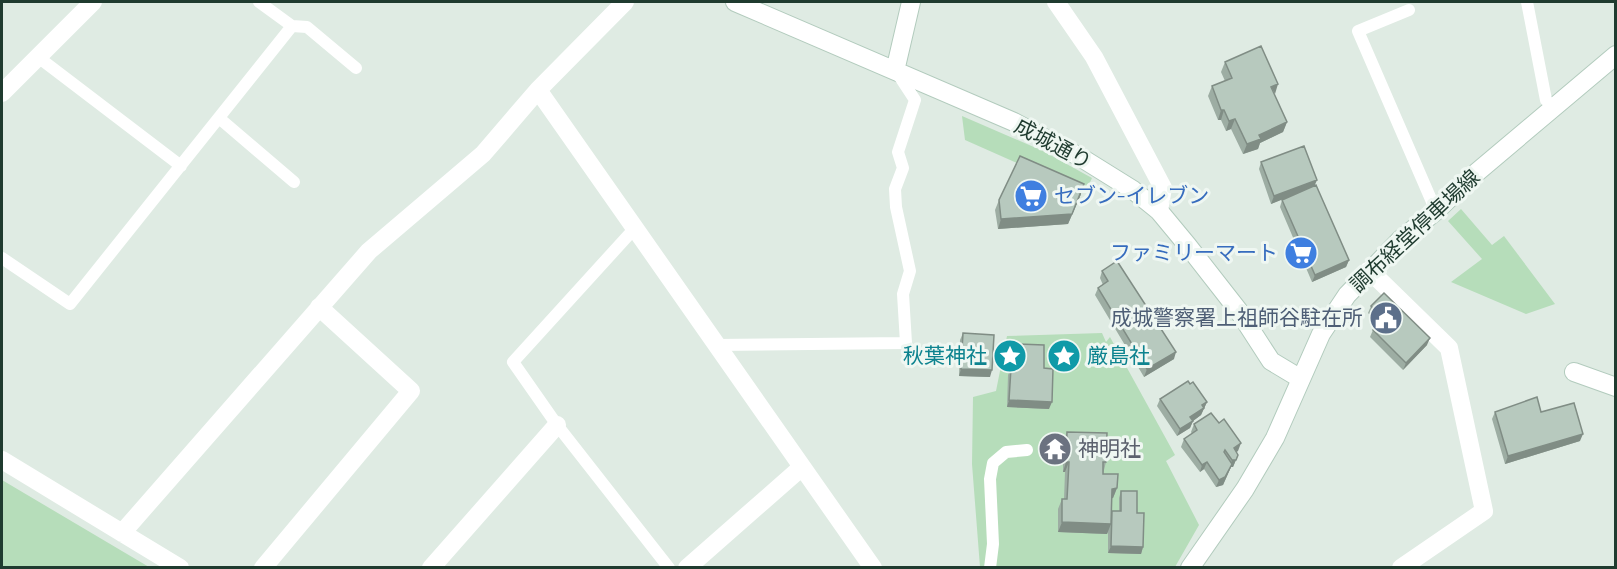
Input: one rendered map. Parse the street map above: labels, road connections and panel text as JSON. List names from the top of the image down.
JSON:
{
  "streets": {
    "street": ["成城通り", "調布経堂停車場線"]
  },
  "crossings": [
    ["成城通り", "調布経堂停車場線"]
  ],
  "places": {
    "supermarket": ["セブン-イレブン", "ファミリーマート"],
    "public building": ["成城警察署上祖師谷駐在所"],
    "place": ["秋葉神社", "厳島社"],
    "temple": ["神明社"]
  }
}
